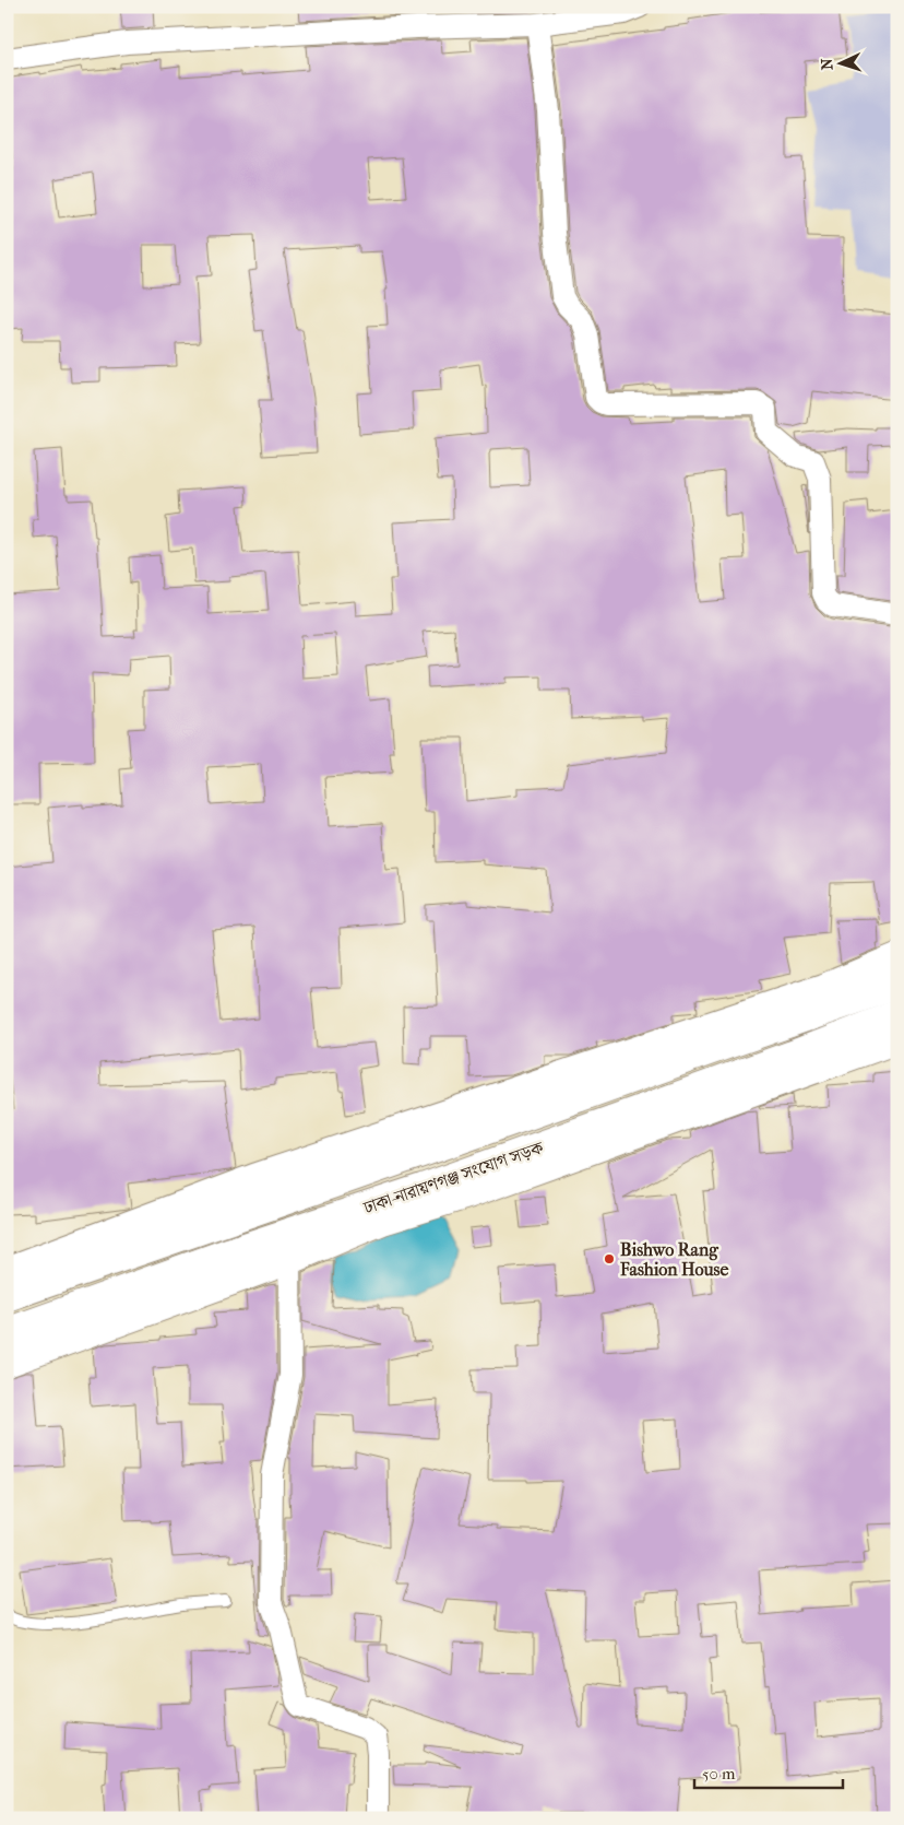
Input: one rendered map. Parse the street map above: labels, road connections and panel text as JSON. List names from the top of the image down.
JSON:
{
  "streets": {
    "main road": ["ঢাকা-নারায়ণগঞ্জ সংযোগ সড়ক"]
  },
  "places": ["Bishwo Rang Fashion House"],
  "scale_bar": "50 m",
  "north": "left"
}
